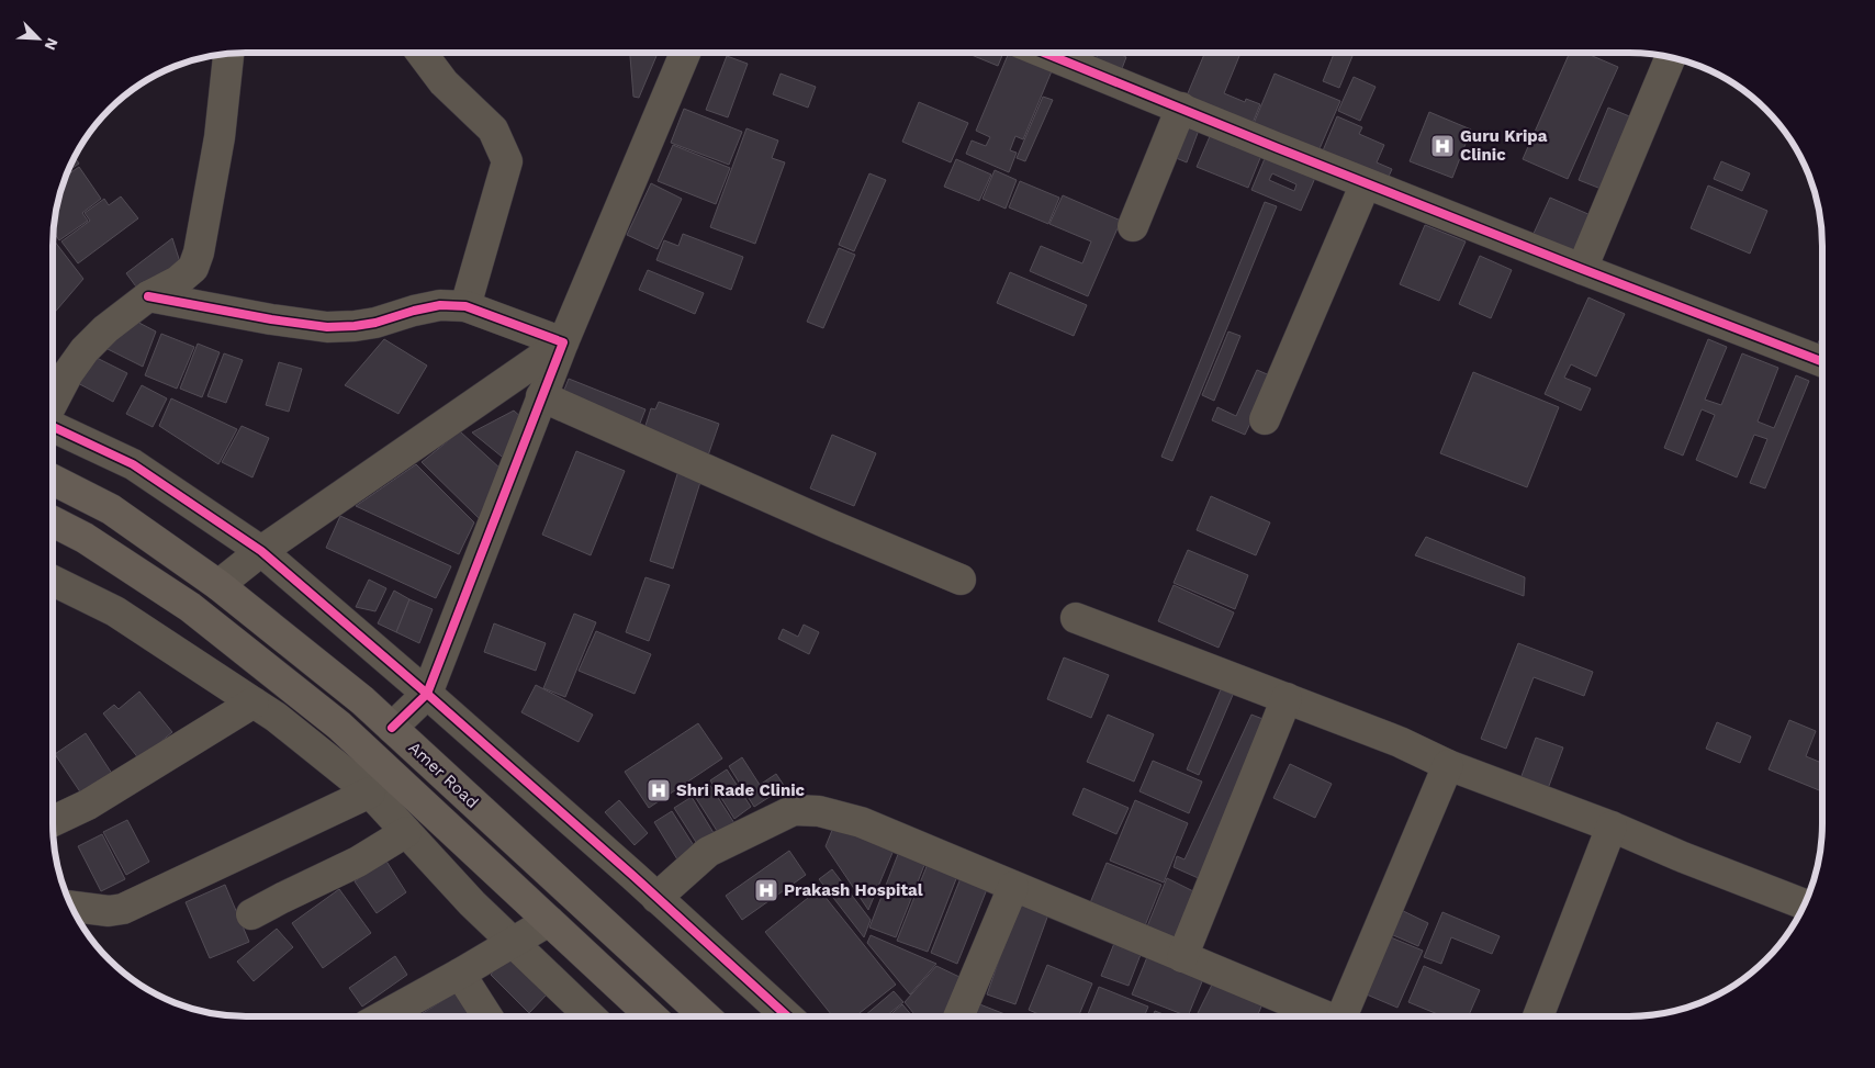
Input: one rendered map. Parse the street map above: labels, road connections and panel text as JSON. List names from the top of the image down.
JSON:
{
  "streets": {
    "highway": ["Amer Road"]
  },
  "places": {
    "hospital": ["Guru Kripa Clinic", "Shri Rade Clinic", "Prakash Hospital"]
  },
  "north": "bottom right"
}
